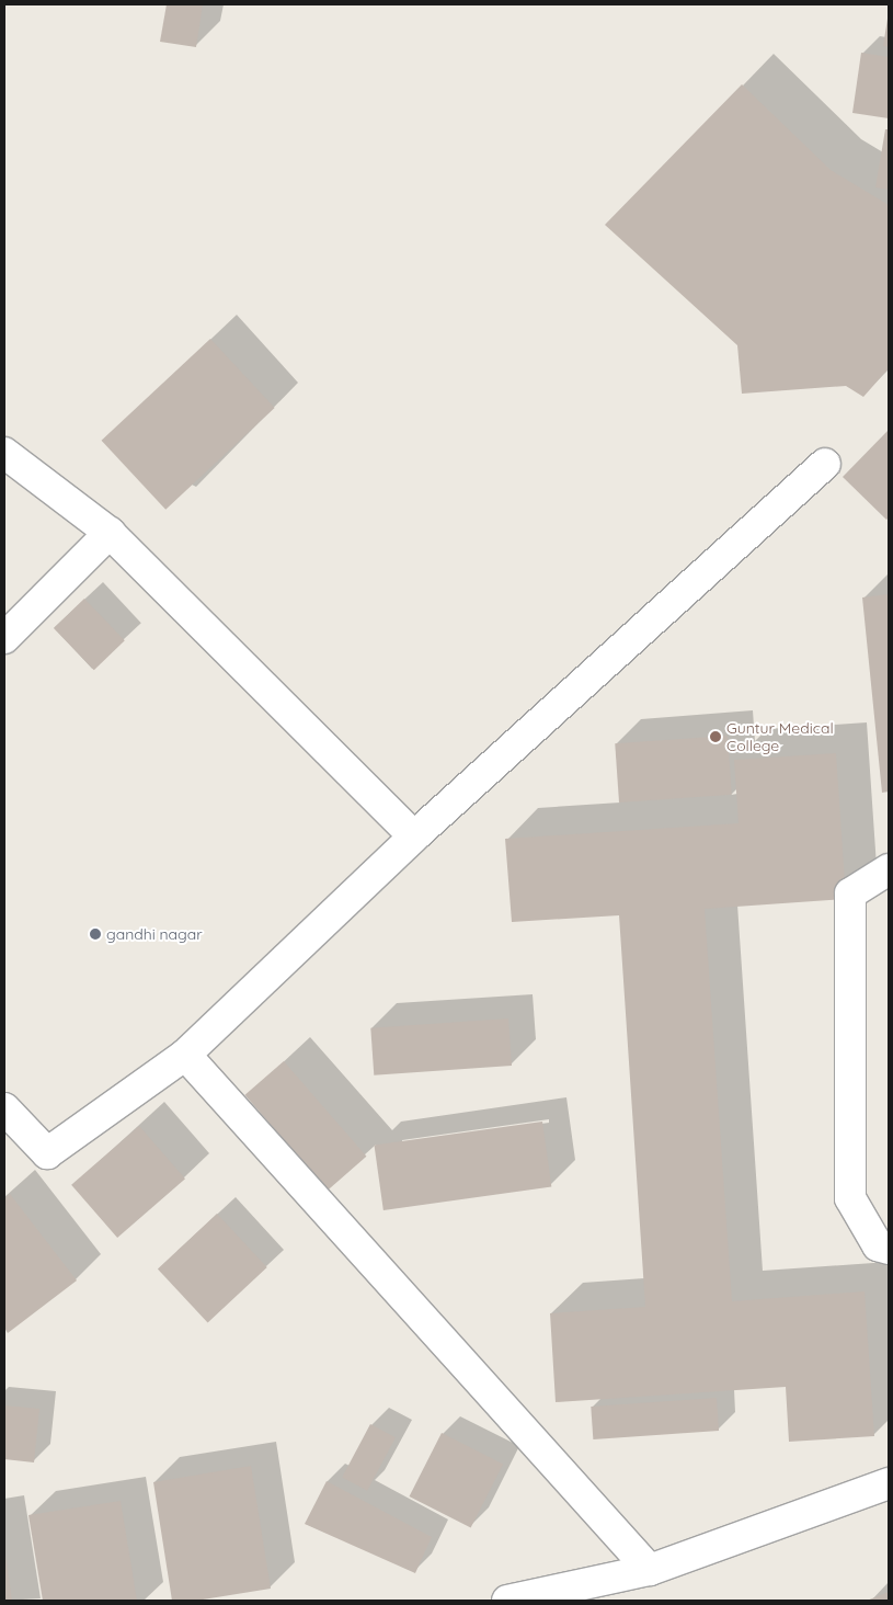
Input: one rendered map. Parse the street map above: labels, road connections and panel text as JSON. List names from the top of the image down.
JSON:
{
  "places": ["Guntur Medical College", "gandhi nagar"]
}
